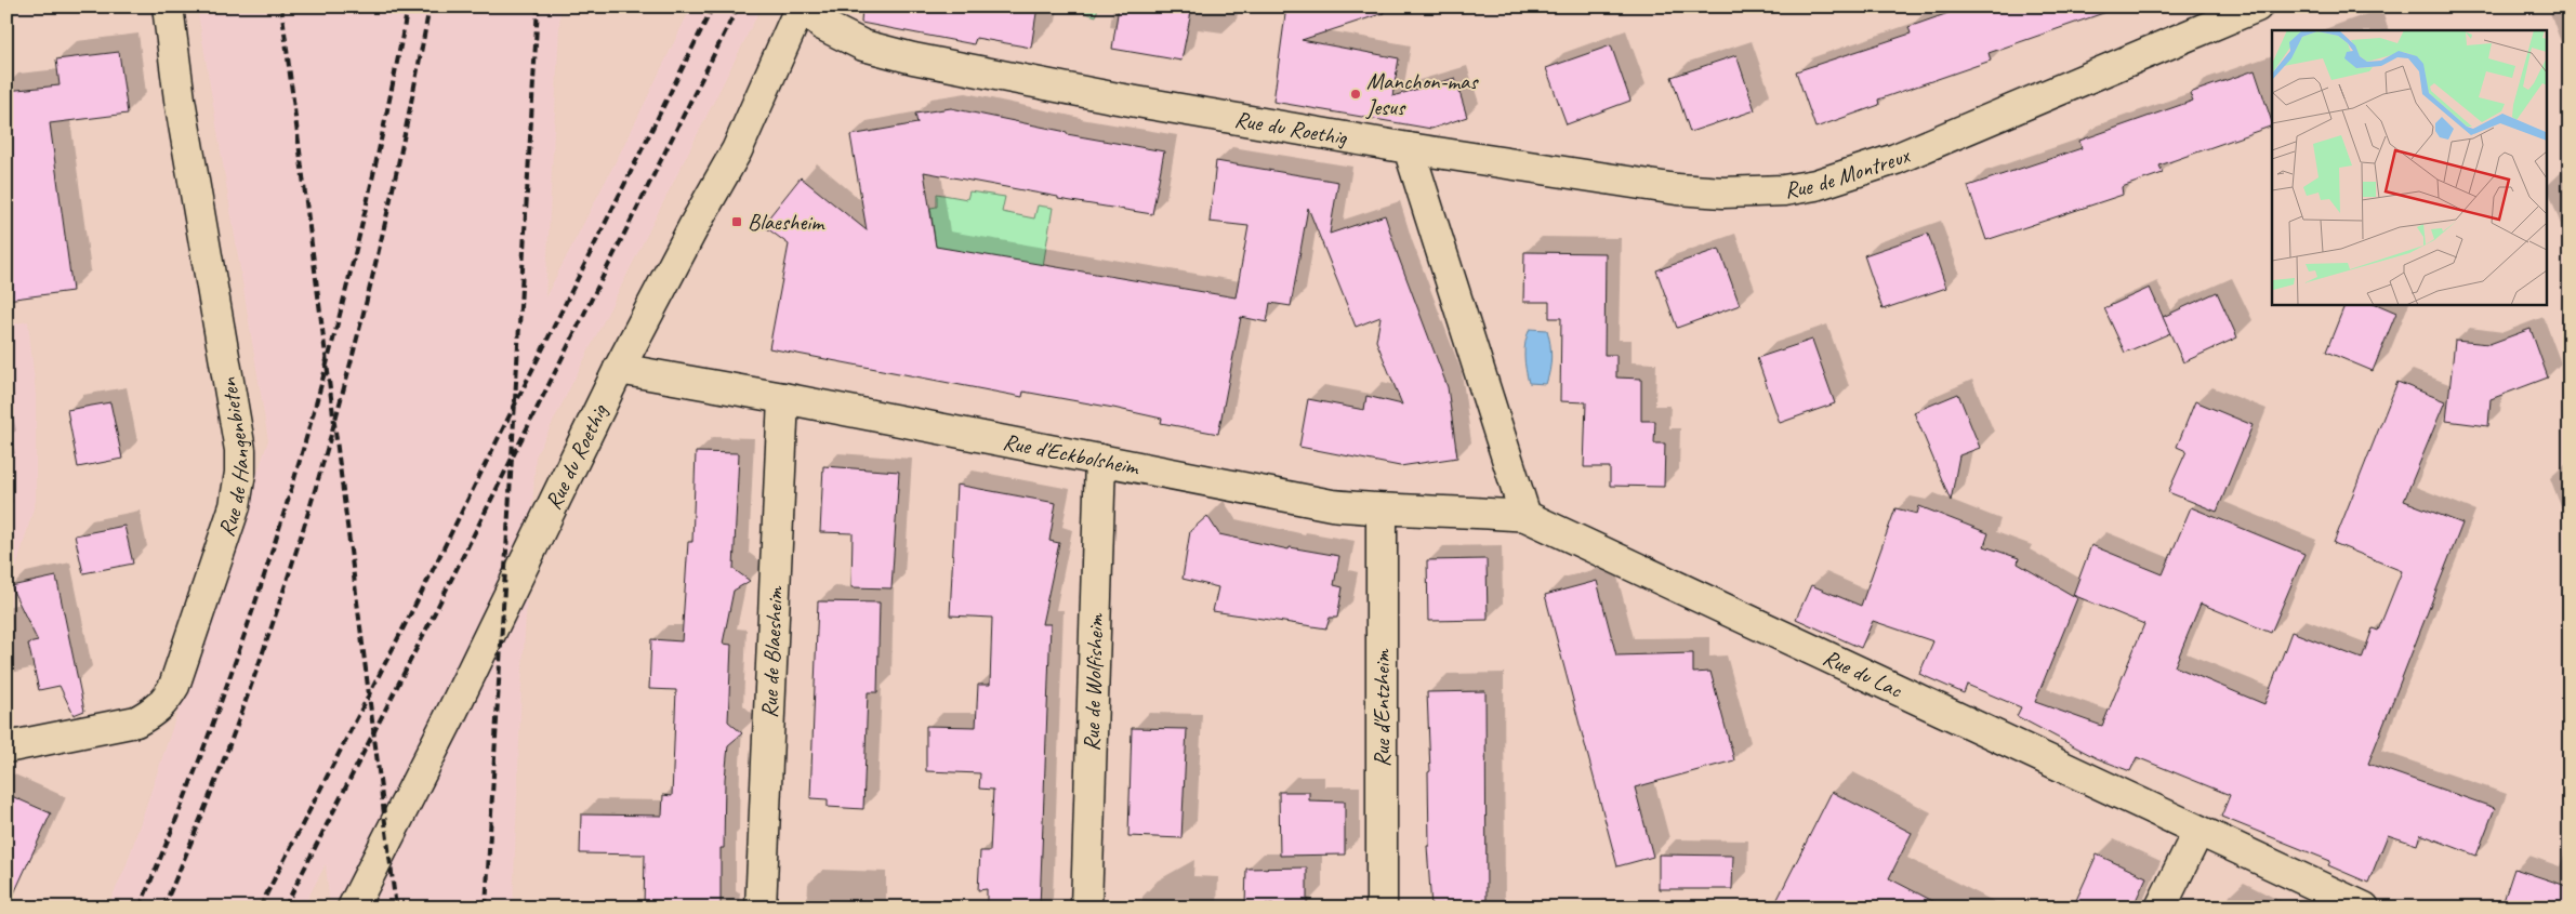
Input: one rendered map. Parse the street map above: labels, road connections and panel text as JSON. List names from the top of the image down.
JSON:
{
  "streets": {
    "street": [
      "Rue du Roethig",
      "Rue de Montreux",
      "Rue d'Eckbolsheim",
      "Rue de Hangenbieten",
      "Rue de Blaesheim",
      "Rue du Lac",
      "Rue de Wolfisheim",
      "Rue d'Entzheim"
    ]
  },
  "crossings": [
    ["Rue du Roethig", "Rue de Montreux"],
    ["Rue du Roethig", "Rue d'Eckbolsheim"],
    ["Rue d'Eckbolsheim", "Rue de Blaesheim"],
    ["Rue d'Eckbolsheim", "Rue du Lac"],
    ["Rue d'Eckbolsheim", "Rue de Wolfisheim"],
    ["Rue d'Eckbolsheim", "Rue d'Entzheim"]
  ],
  "places": {
    "other": ["Manchon-mas Jesus"],
    "transit": ["Blaesheim"]
  }
}
